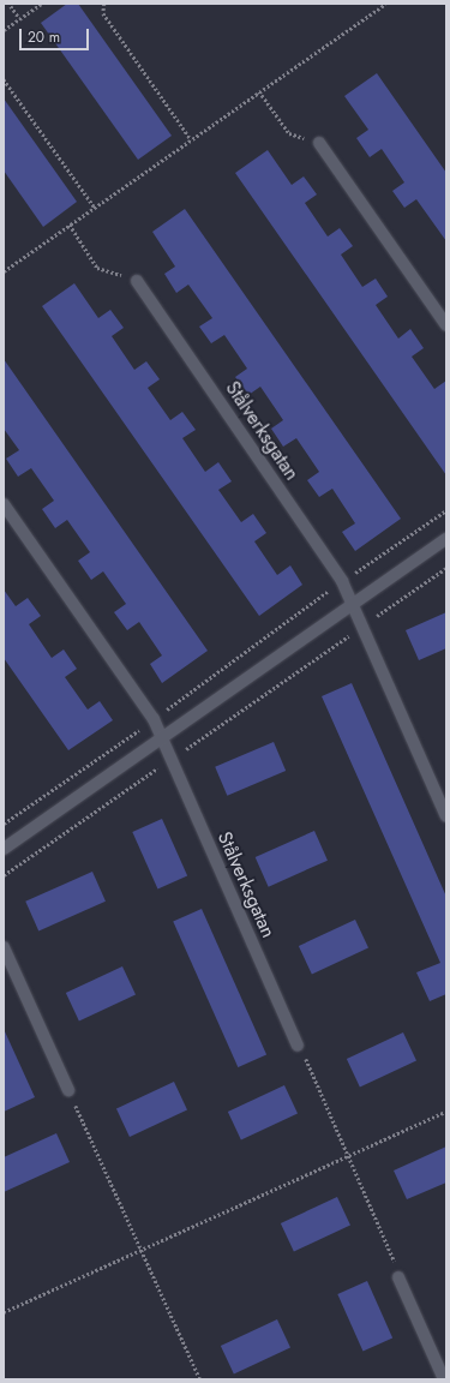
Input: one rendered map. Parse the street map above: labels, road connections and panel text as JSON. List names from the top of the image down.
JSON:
{
  "streets": {
    "street": ["Stålverksgatan"]
  },
  "scale_bar": "20 m"
}
